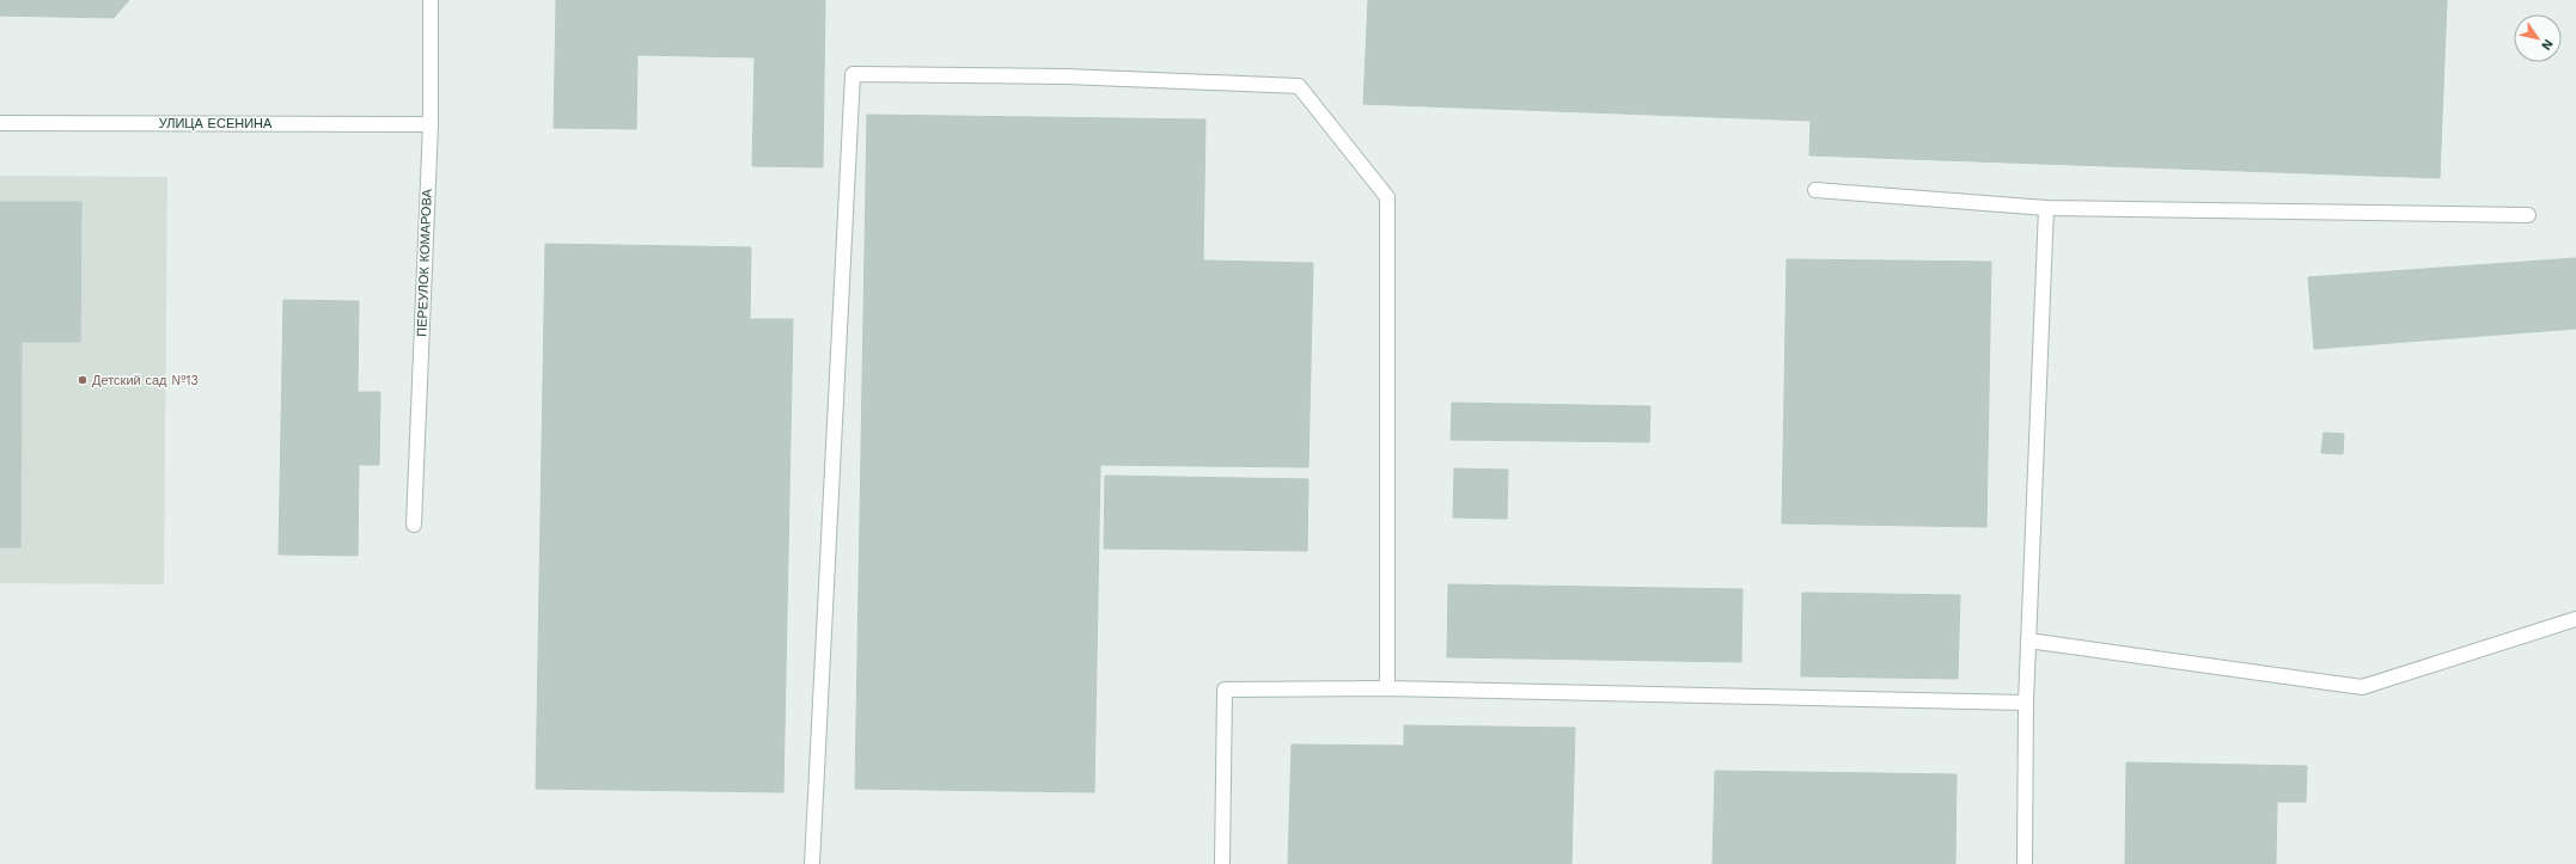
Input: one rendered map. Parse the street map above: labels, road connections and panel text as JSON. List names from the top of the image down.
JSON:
{
  "streets": {
    "street": ["УЛИЦА ЕСЕНИНА", "ПЕРЕУЛОК КОМАРОВА"]
  },
  "crossings": [
    ["УЛИЦА ЕСЕНИНА", "ПЕРЕУЛОК КОМАРОВА"]
  ],
  "places": ["Детский сад №13"],
  "north": "bottom right"
}
